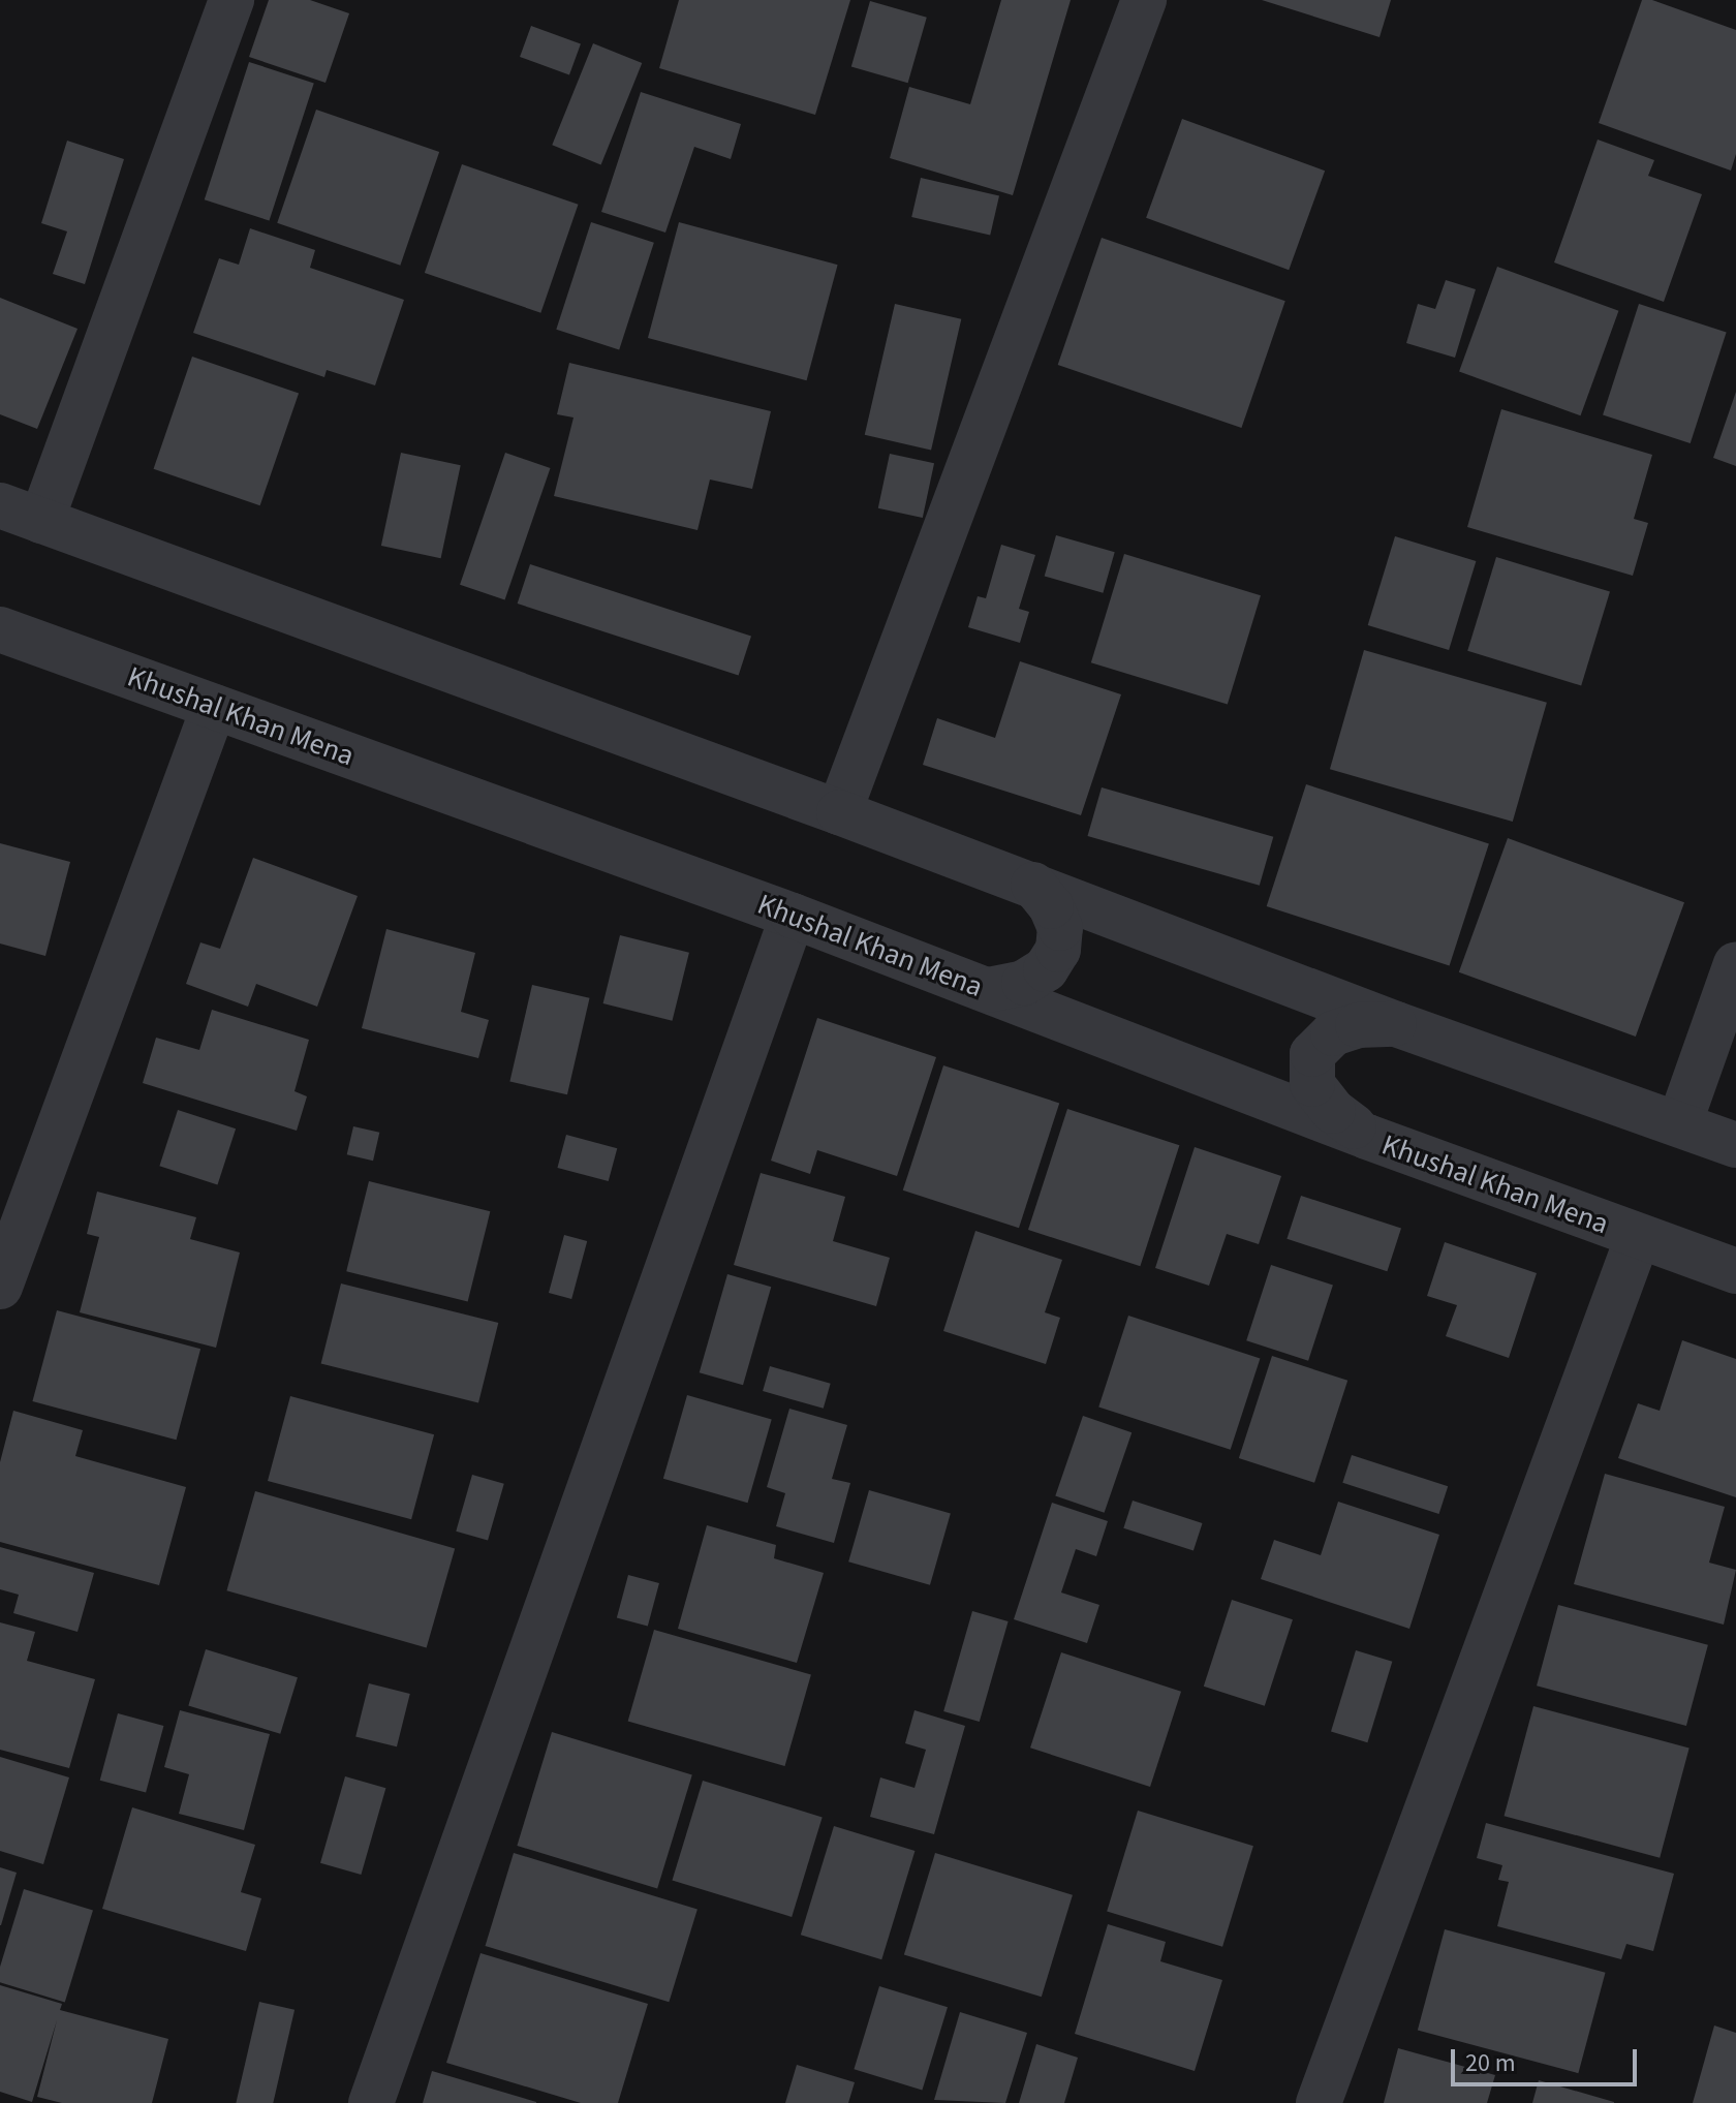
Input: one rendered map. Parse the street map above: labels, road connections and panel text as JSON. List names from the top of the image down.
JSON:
{
  "streets": {
    "street": ["Khushal Khan Mena"]
  },
  "scale_bar": "20 m"
}
